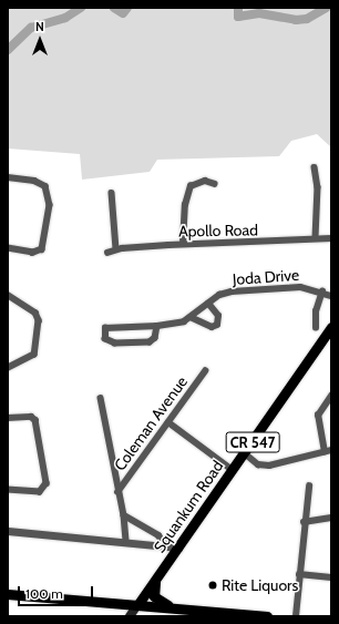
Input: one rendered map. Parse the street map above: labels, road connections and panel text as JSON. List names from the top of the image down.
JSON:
{
  "streets": {
    "main road": ["CR 547", "Squankum Road"],
    "street": ["Apollo Road", "Joda Drive", "Coleman Avenue"]
  },
  "places": ["Rite Liquors"],
  "scale_bar": "100 m",
  "north": "top"
}
